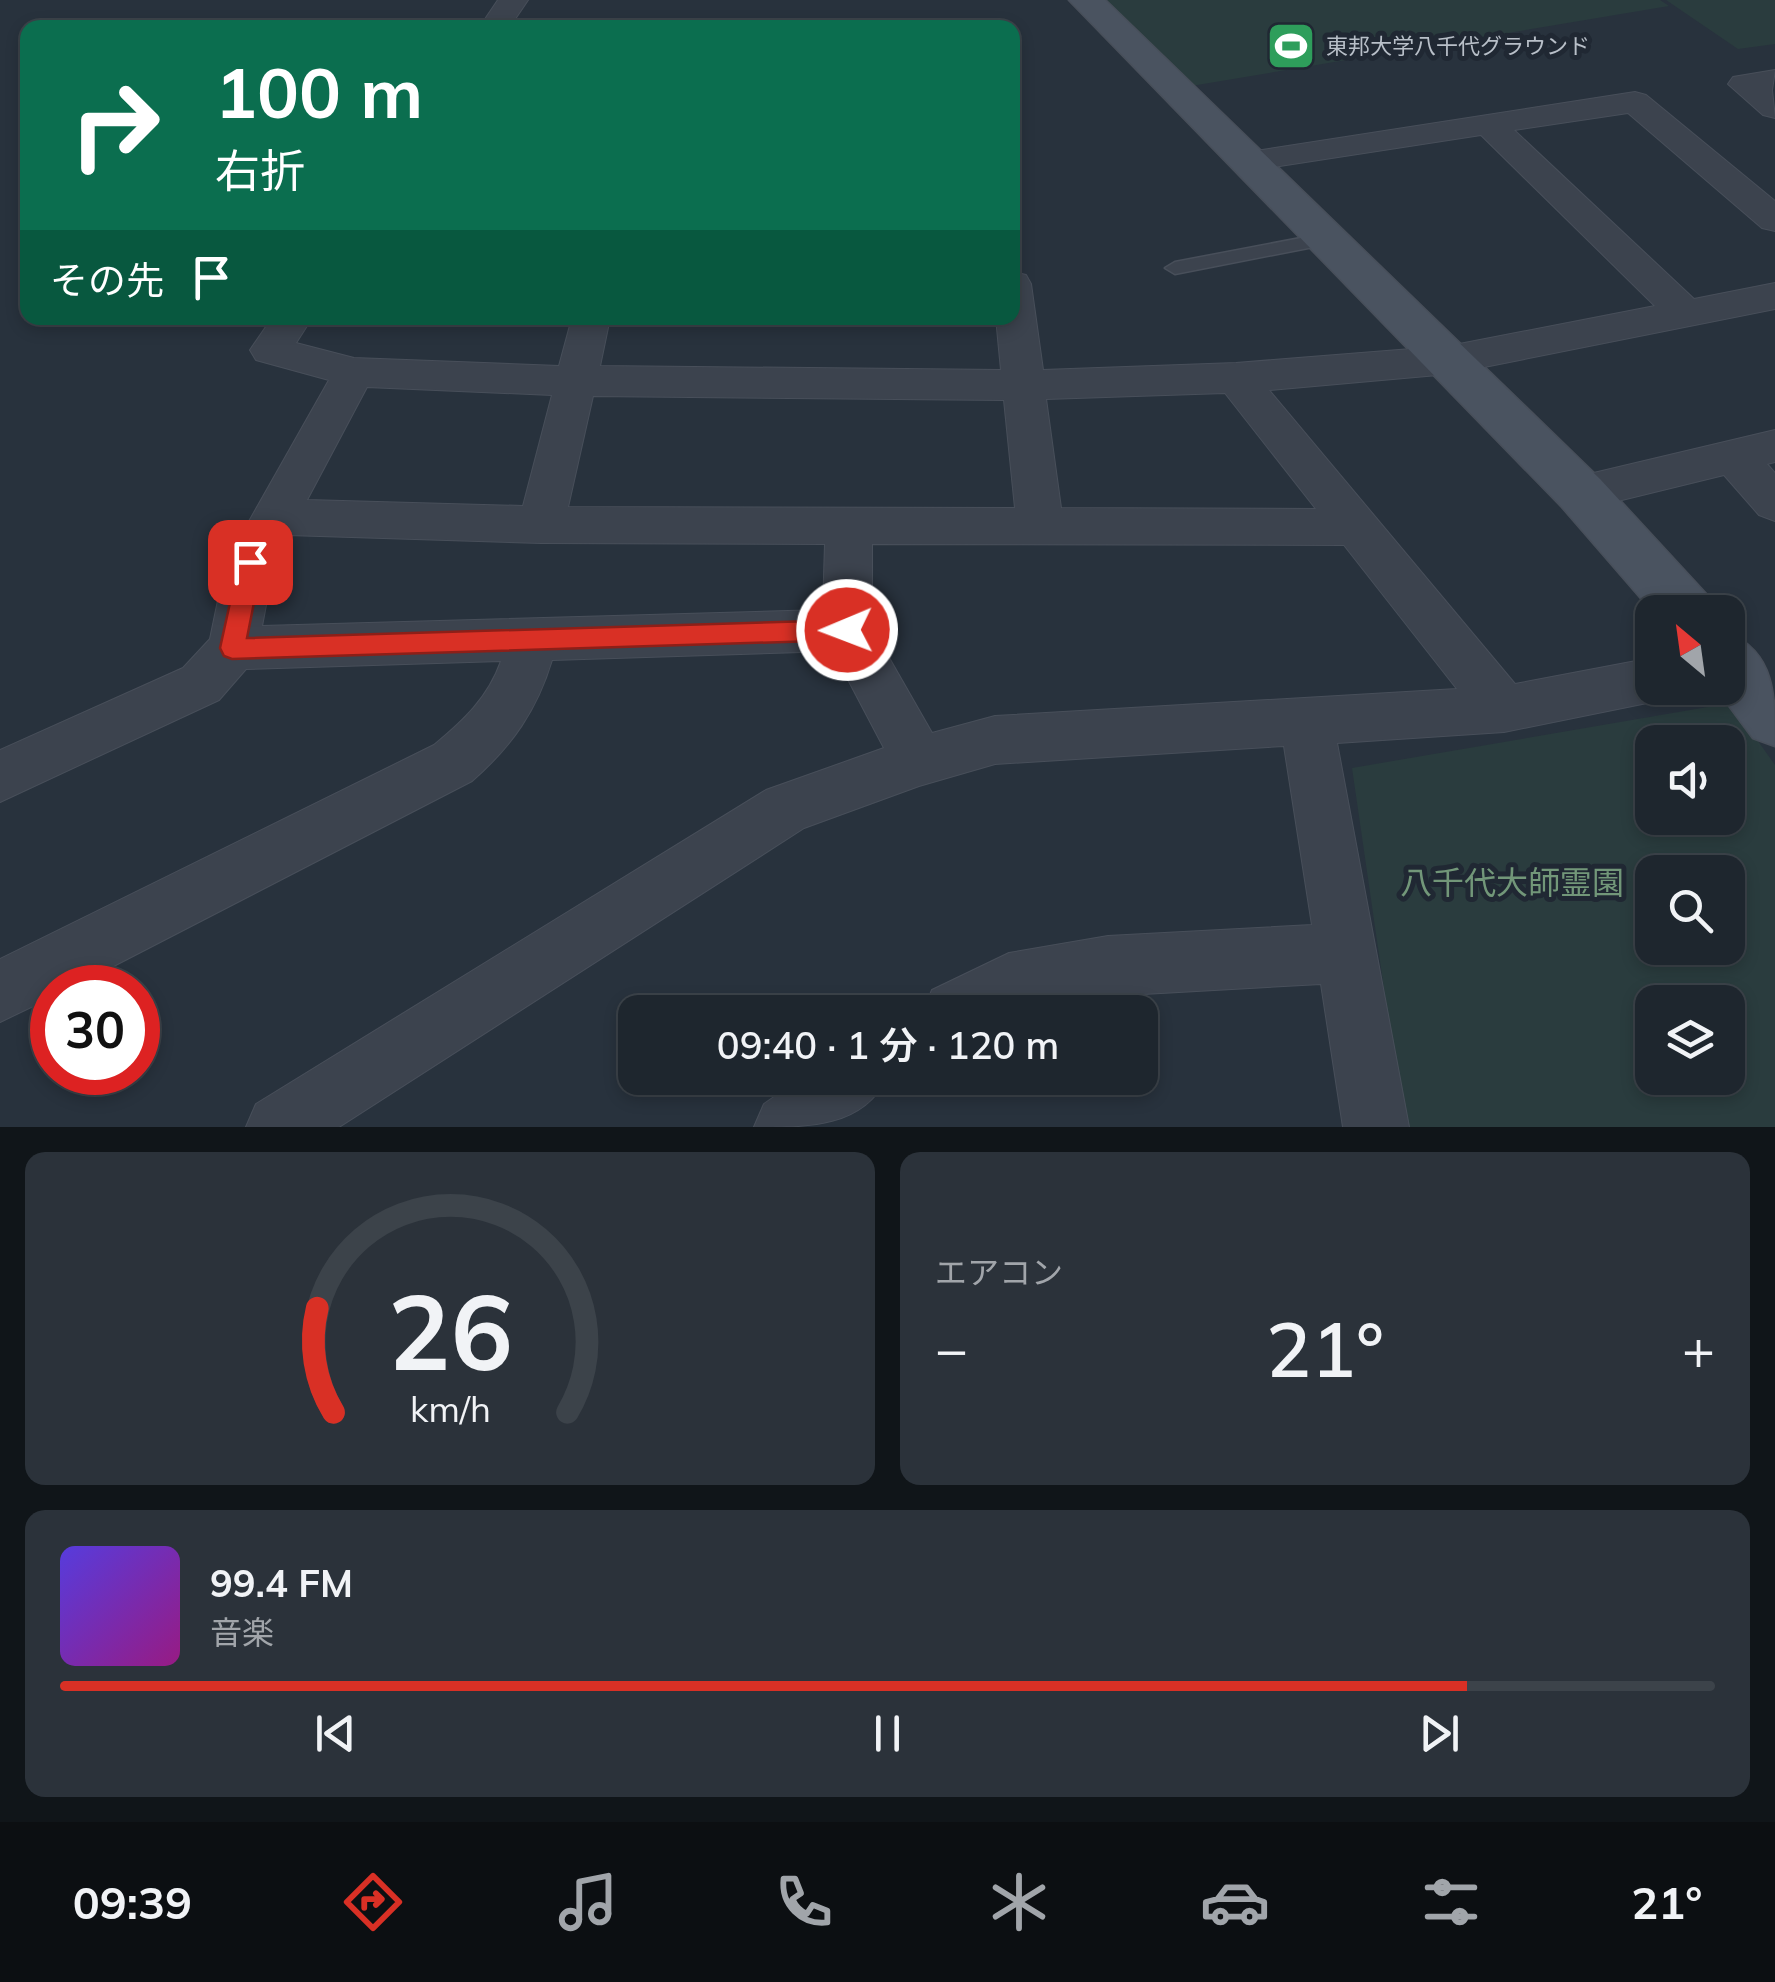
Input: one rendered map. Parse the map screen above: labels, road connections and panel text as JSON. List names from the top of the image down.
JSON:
{
  "parks": ["八千代大師霊園"],
  "places": {
    "sports": ["東邦大学八千代グラウンド"]
  },
  "north": "top left",
  "page": {
    "turn": ["100 m", "右折"],
    "then": "その先",
    "limit": "30",
    "trip": "09:40 · 1 分 · 120 m",
    "tile": "エアコン",
    "heat": ["−", "21°", "+"],
    "song": ["99.4 FM", "音楽"],
    "tabs": ["09:39", "21°"],
    "gauge": ["26", "km/h"]
  }
}
